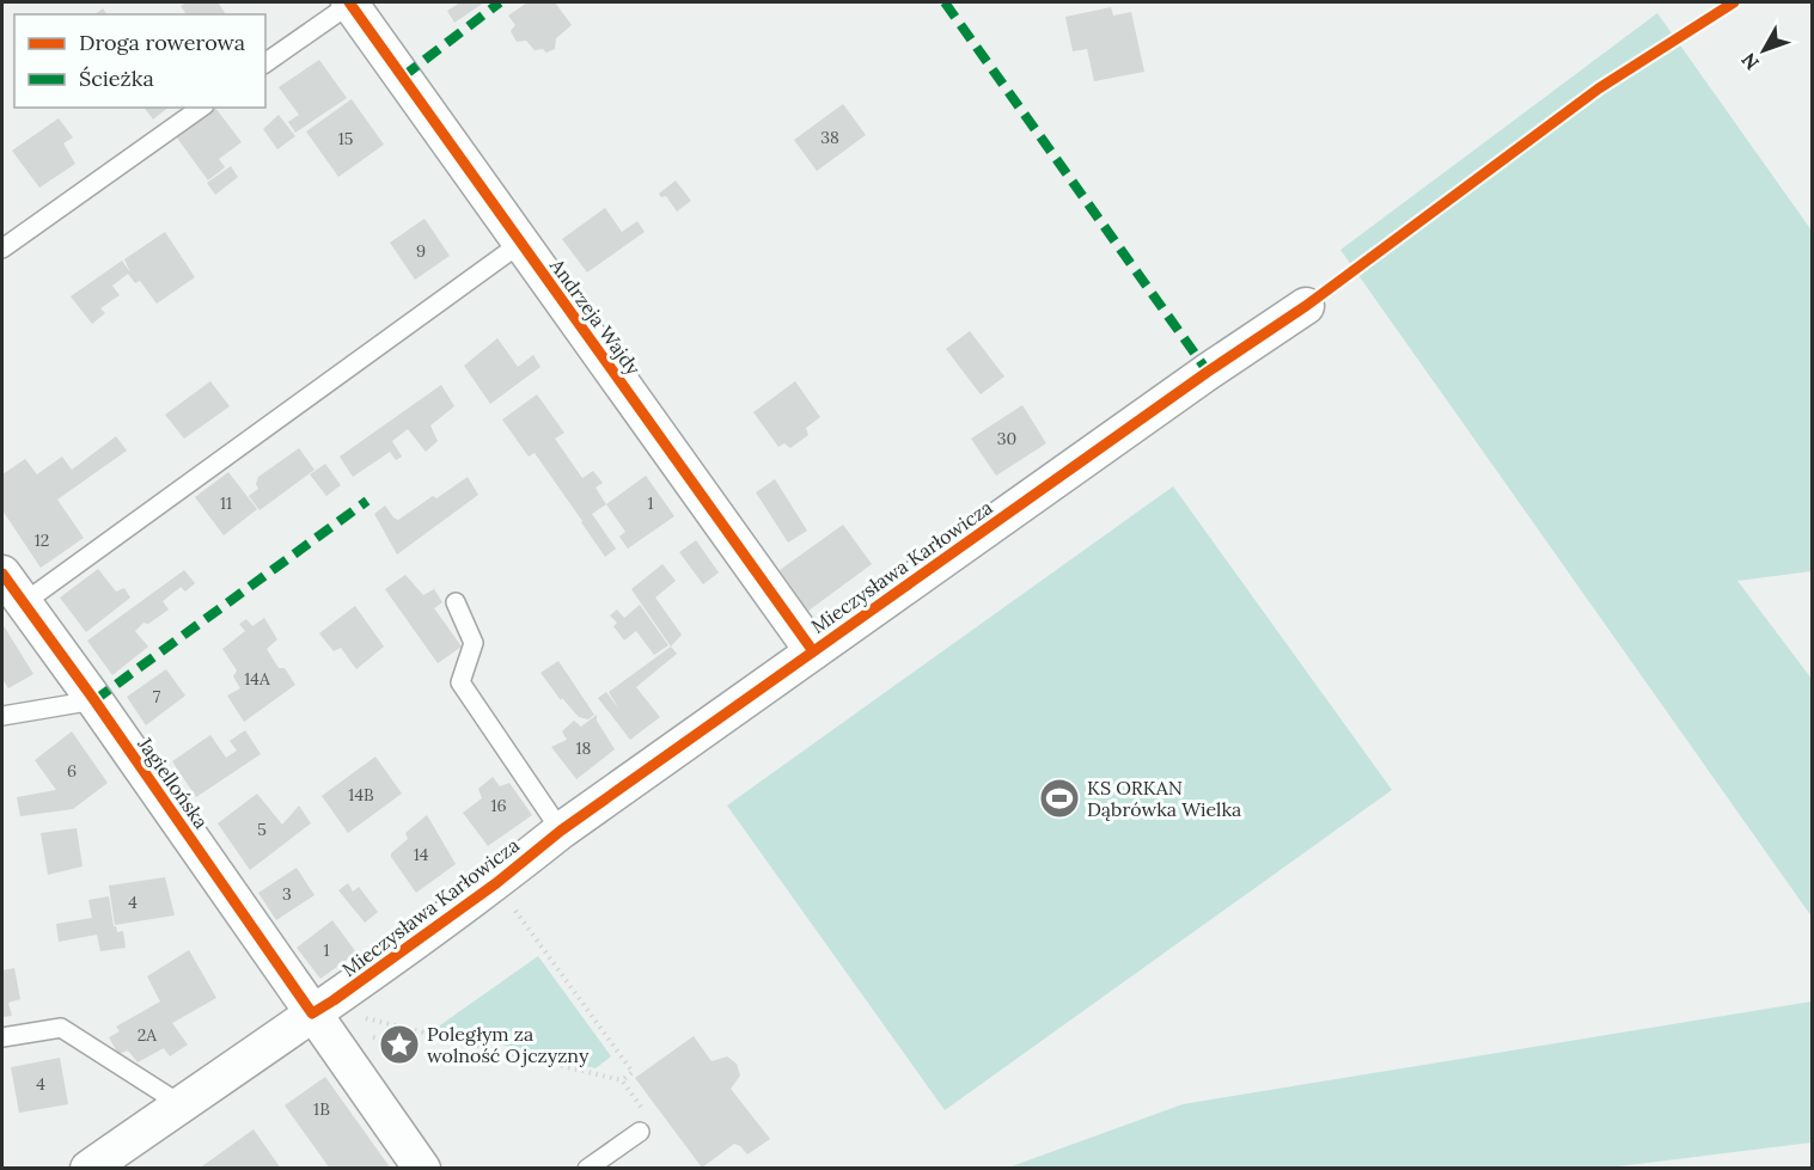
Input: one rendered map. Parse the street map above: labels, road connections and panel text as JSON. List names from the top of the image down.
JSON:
{
  "streets": {
    "street": ["Andrzeja Wajdy", "Mieczysława Karłowicza", "Jagiellońska"]
  },
  "crossings": [
    ["Andrzeja Wajdy", "Mieczysława Karłowicza"],
    ["Mieczysława Karłowicza", "Jagiellońska"]
  ],
  "places": {
    "sports": ["KS ORKAN Dąbrówka Wielka"],
    "place": ["Poległym za wolność Ojczyzny"]
  },
  "house_numbers": [
    "38",
    "15",
    "9",
    "30",
    "11",
    "1",
    "12",
    "14A",
    "7",
    "18",
    "6",
    "14B",
    "16",
    "5",
    "14",
    "3",
    "4",
    "1",
    "2A",
    "4",
    "1B"
  ],
  "legend": ["Droga rowerowa", "Ścieżka"],
  "north": "bottom left"
}
